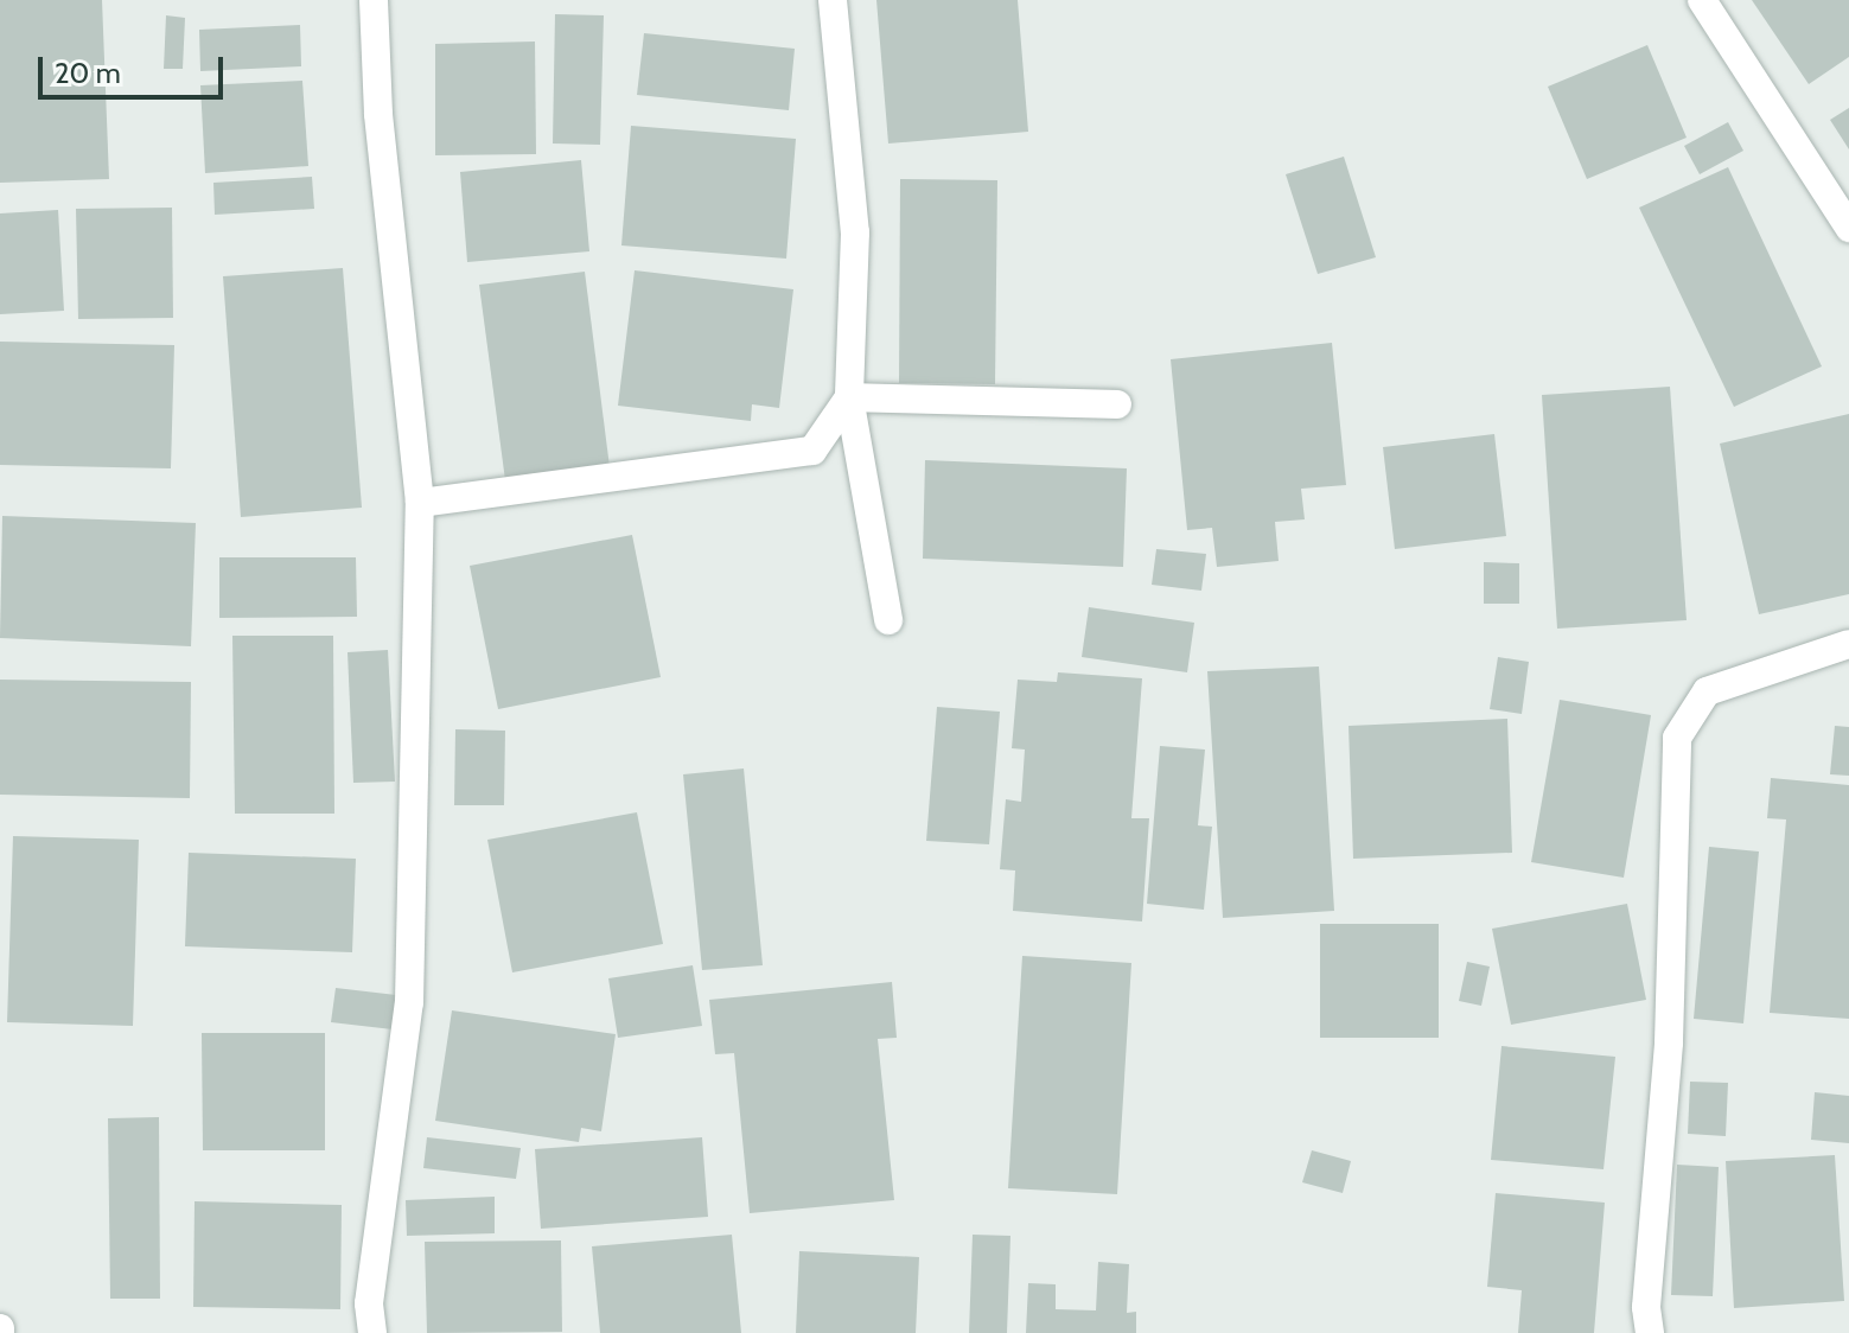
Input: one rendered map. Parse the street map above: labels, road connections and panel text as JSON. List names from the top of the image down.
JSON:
{
  "scale_bar": "20 m"
}
